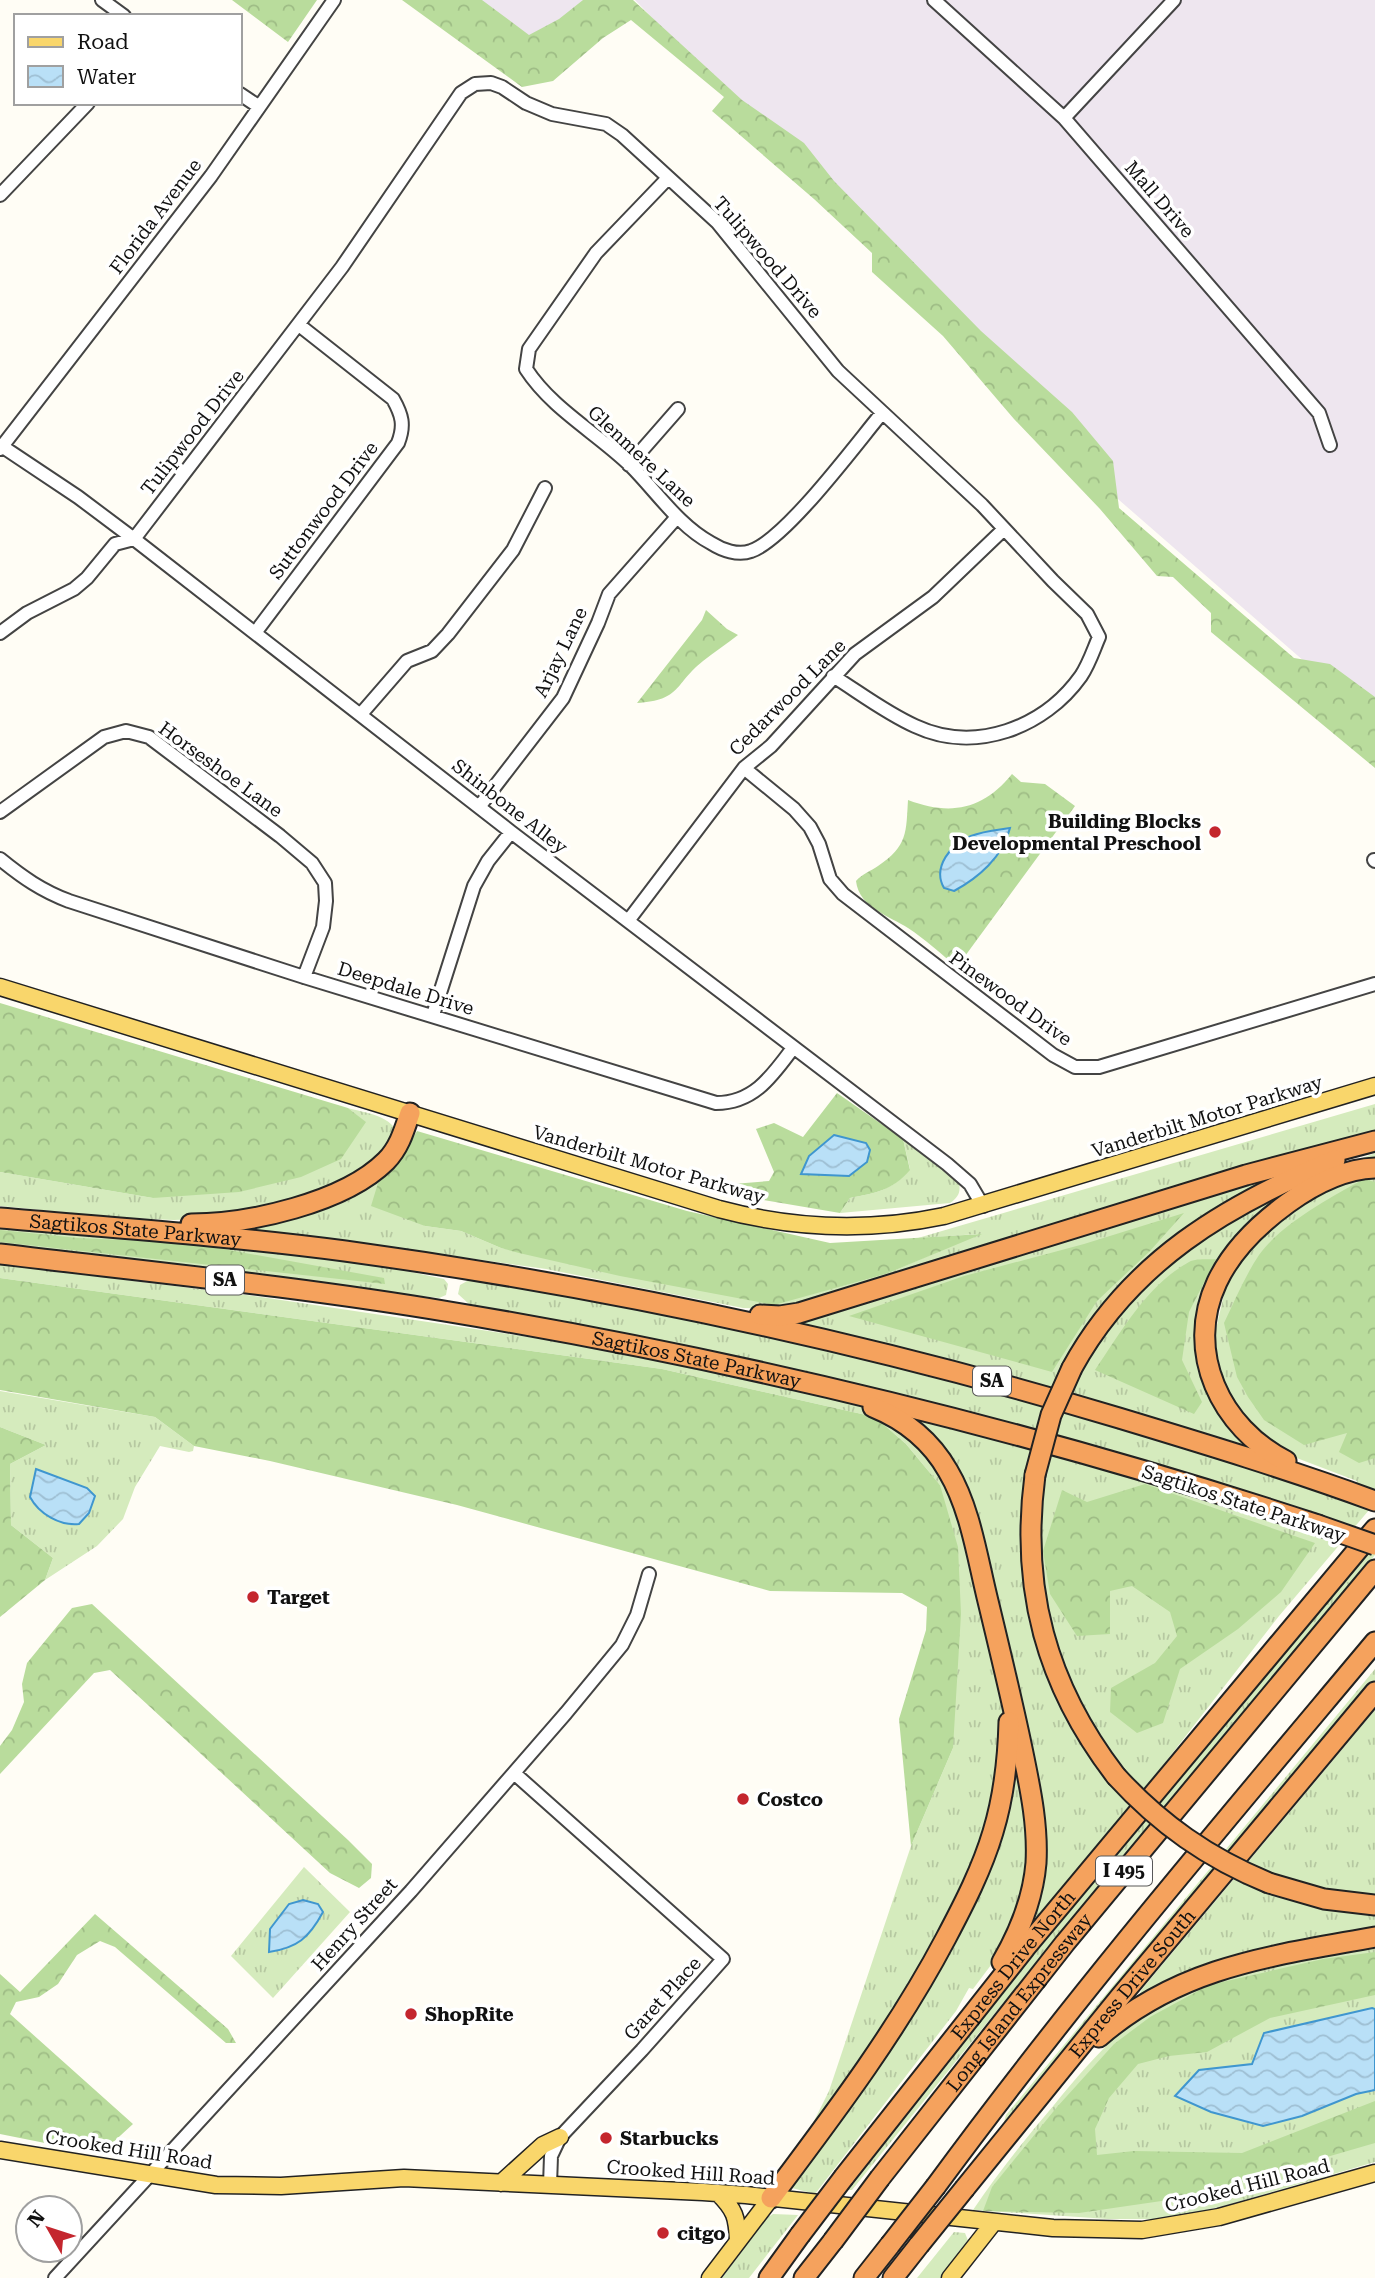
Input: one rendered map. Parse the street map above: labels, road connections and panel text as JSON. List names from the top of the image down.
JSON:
{
  "streets": {
    "highway": [
      "Sagtikos State Parkway",
      "SA",
      "I 495",
      "Express Drive North",
      "Express Drive South",
      "Long Island Expressway"
    ],
    "main road": ["Vanderbilt Motor Parkway", "Crooked Hill Road"],
    "street": [
      "Mall Drive",
      "Florida Avenue",
      "Tulipwood Drive",
      "Glenmere Lane",
      "Suttonwood Drive",
      "Arjay Lane",
      "Cedarwood Lane",
      "Horseshoe Lane",
      "Shinbone Alley",
      "Deepdale Drive",
      "Pinewood Drive",
      "Henry Street",
      "Garet Place"
    ]
  },
  "crossings": [
    ["Florida Avenue", "Shinbone Alley"],
    ["Tulipwood Drive", "Glenmere Lane"],
    ["Tulipwood Drive", "Suttonwood Drive"],
    ["Tulipwood Drive", "Cedarwood Lane"],
    ["Tulipwood Drive", "Shinbone Alley"],
    ["Glenmere Lane", "Arjay Lane"],
    ["Suttonwood Drive", "Shinbone Alley"],
    ["Arjay Lane", "Shinbone Alley"],
    ["Cedarwood Lane", "Shinbone Alley"],
    ["Cedarwood Lane", "Pinewood Drive"],
    ["Horseshoe Lane", "Deepdale Drive"],
    ["Shinbone Alley", "Deepdale Drive"],
    ["Shinbone Alley", "Vanderbilt Motor Parkway"],
    ["Henry Street", "Garet Place"],
    ["Henry Street", "Crooked Hill Road"],
    ["Garet Place", "Crooked Hill Road"]
  ],
  "places": [
    "Building Blocks Developmental Preschool",
    "Target",
    "Costco",
    "ShopRite",
    "Starbucks",
    "citgo"
  ],
  "legend": ["Road", "Water"],
  "north": "top left"
}
